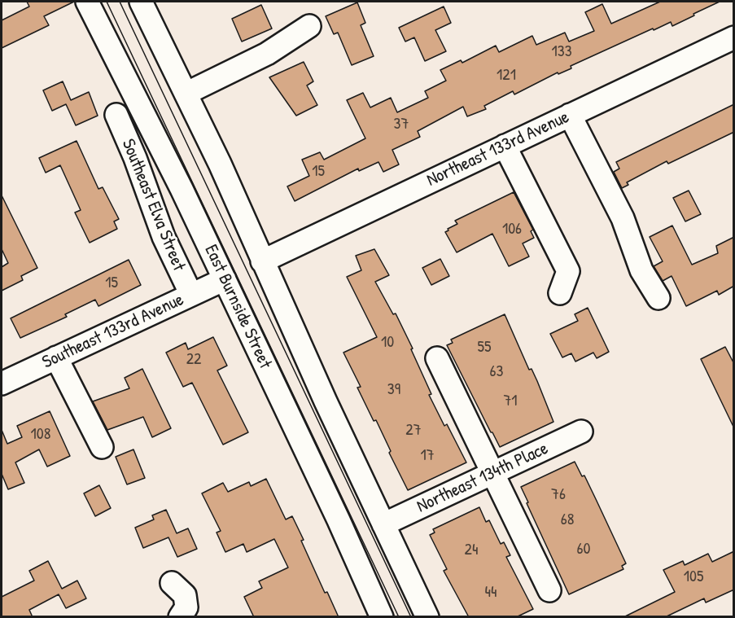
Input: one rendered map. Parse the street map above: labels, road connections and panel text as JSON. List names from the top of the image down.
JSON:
{
  "streets": {
    "street": [
      "Northeast 133rd Avenue",
      "Southeast Elva Street",
      "East Burnside Street",
      "Southeast 133rd Avenue",
      "Northeast 134th Place"
    ]
  },
  "crossings": [
    ["Southeast Elva Street", "Southeast 133rd Avenue"],
    ["East Burnside Street", "Southeast 133rd Avenue"]
  ],
  "house_numbers": [
    "133",
    "121",
    "37",
    "15",
    "106",
    "15",
    "10",
    "55",
    "22",
    "63",
    "39",
    "71",
    "27",
    "108",
    "17",
    "76",
    "68",
    "60",
    "24",
    "105",
    "44"
  ]
}
